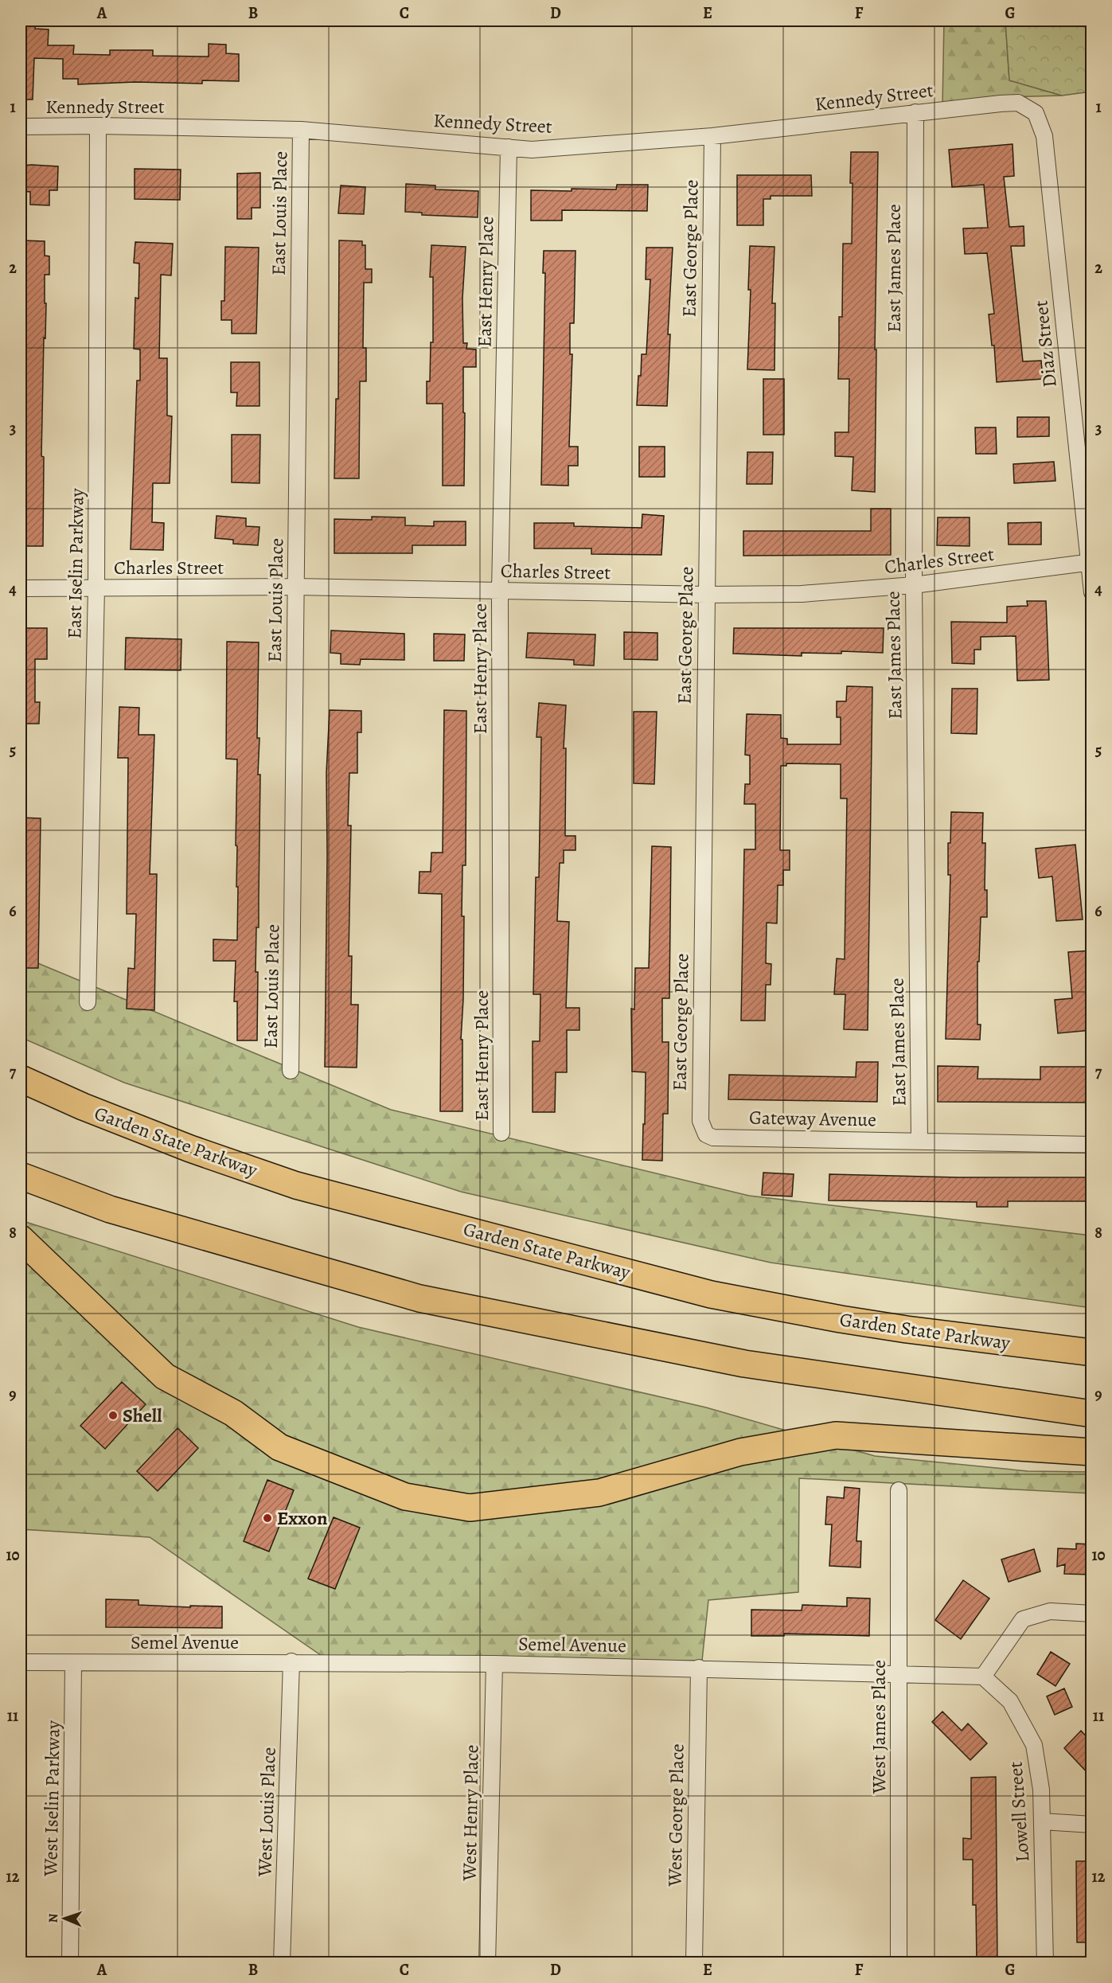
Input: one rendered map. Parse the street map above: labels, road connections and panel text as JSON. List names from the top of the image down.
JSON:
{
  "streets": {
    "highway": ["Garden State Parkway"],
    "street": [
      "Kennedy Street",
      "East Louis Place",
      "East George Place",
      "East James Place",
      "East Henry Place",
      "Diaz Street",
      "Charles Street",
      "East Iselin Parkway",
      "Gateway Avenue",
      "Semel Avenue",
      "West James Place",
      "West Iselin Parkway",
      "West Louis Place",
      "Lowell Street",
      "West Henry Place",
      "West George Place"
    ]
  },
  "crossings": [
    ["Kennedy Street", "East Louis Place"],
    ["Kennedy Street", "East George Place"],
    ["Kennedy Street", "East James Place"],
    ["Kennedy Street", "East Henry Place"],
    ["Kennedy Street", "Diaz Street"],
    ["Kennedy Street", "East Iselin Parkway"],
    ["East Louis Place", "Charles Street"],
    ["East George Place", "Charles Street"],
    ["East George Place", "Gateway Avenue"],
    ["East James Place", "Charles Street"],
    ["East James Place", "Gateway Avenue"],
    ["East Henry Place", "Charles Street"],
    ["Diaz Street", "Charles Street"],
    ["Charles Street", "East Iselin Parkway"],
    ["Semel Avenue", "West James Place"],
    ["Semel Avenue", "West Iselin Parkway"],
    ["Semel Avenue", "West Louis Place"],
    ["Semel Avenue", "Lowell Street"],
    ["Semel Avenue", "West Henry Place"],
    ["Semel Avenue", "West George Place"]
  ],
  "places": ["Shell", "Exxon"],
  "north": "left",
  "grid": {
    "columns": [
      "A",
      "B",
      "C",
      "D",
      "E",
      "F",
      "G"
    ],
    "rows": [
      "1",
      "2",
      "3",
      "4",
      "5",
      "6",
      "7",
      "8",
      "9",
      "10",
      "11",
      "12"
    ]
  }
}
